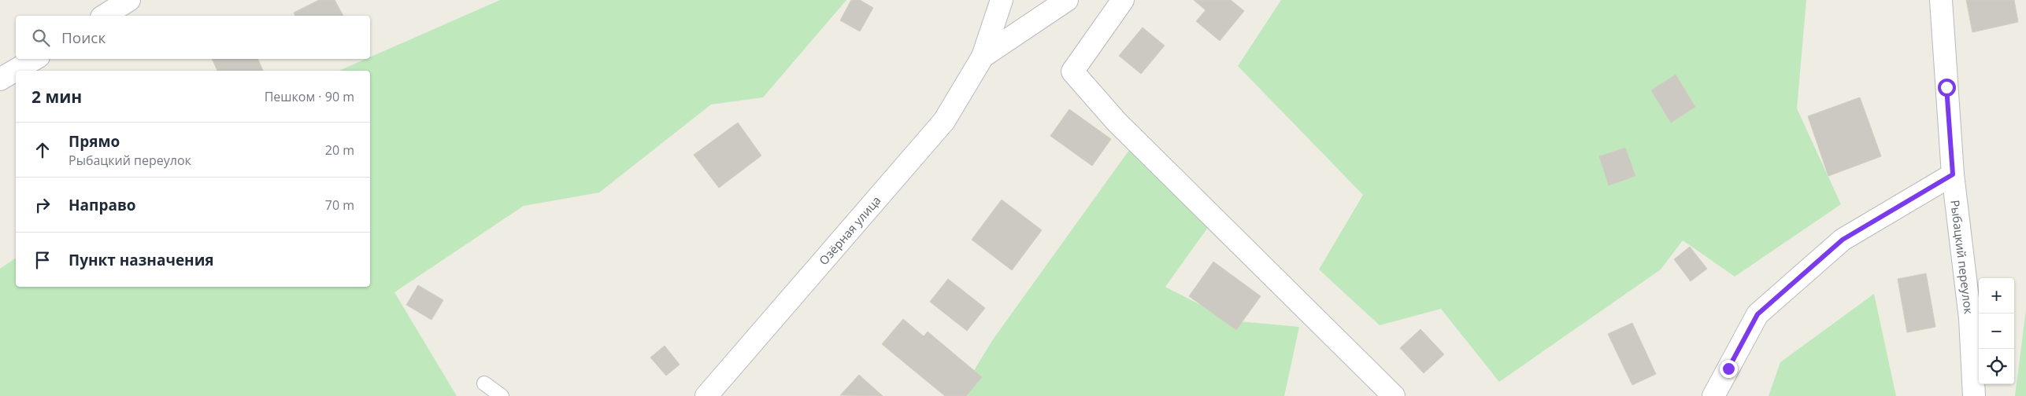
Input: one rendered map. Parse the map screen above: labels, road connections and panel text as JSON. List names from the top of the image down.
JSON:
{
  "streets": {
    "street": ["Озёрная улица", "Рыбацкий переулок"]
  },
  "page": {
    "search": "Поиск",
    "heading": ["2 мин", "Пешком · 90 m"],
    "list": [
      ["Прямо", "Рыбацкий переулок", "20 m"],
      ["Направо", "70 m"],
      "Пункт назначения"
    ],
    "map_buttons": ["+", "−"]
  }
}
